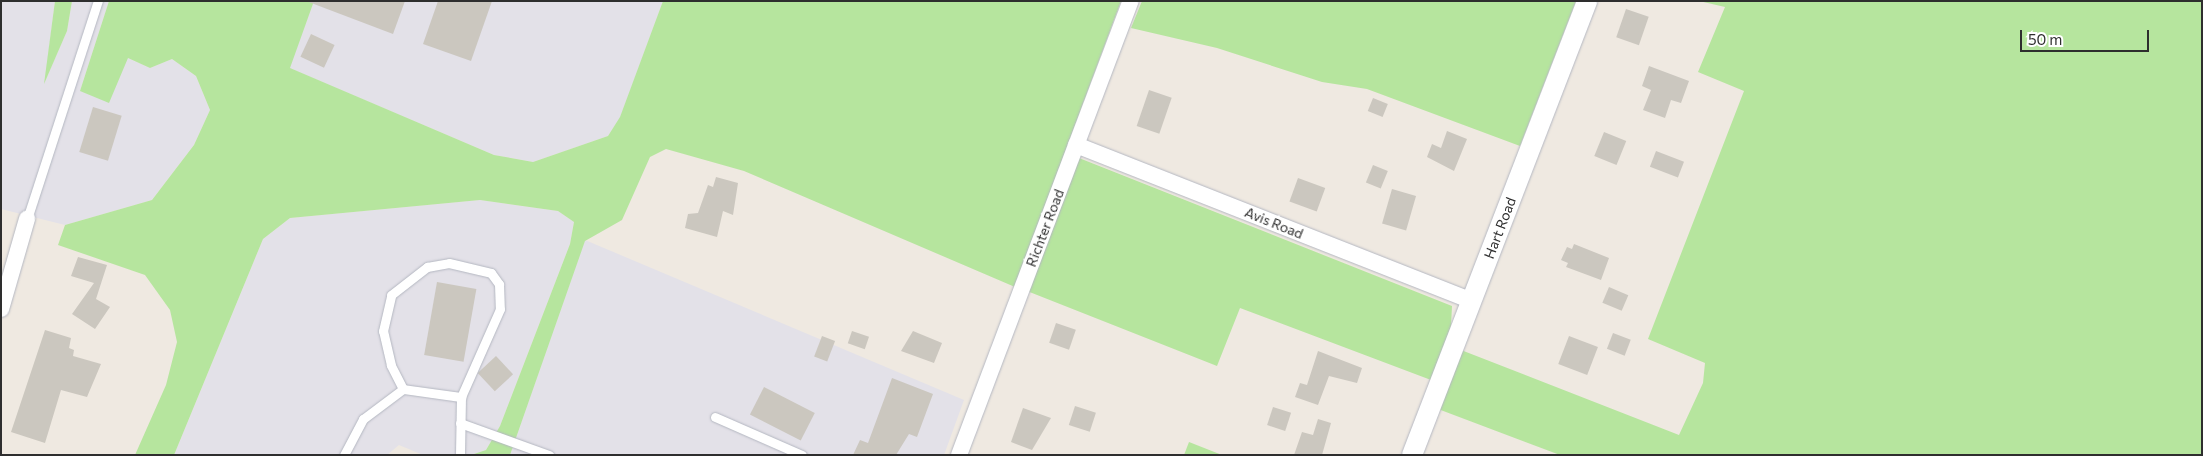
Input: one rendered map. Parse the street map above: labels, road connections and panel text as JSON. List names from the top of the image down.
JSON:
{
  "streets": {
    "street": ["Avis Road", "Richter Road", "Hart Road"]
  },
  "crossings": [
    ["Avis Road", "Richter Road"],
    ["Avis Road", "Hart Road"]
  ],
  "scale_bar": "50 m"
}
